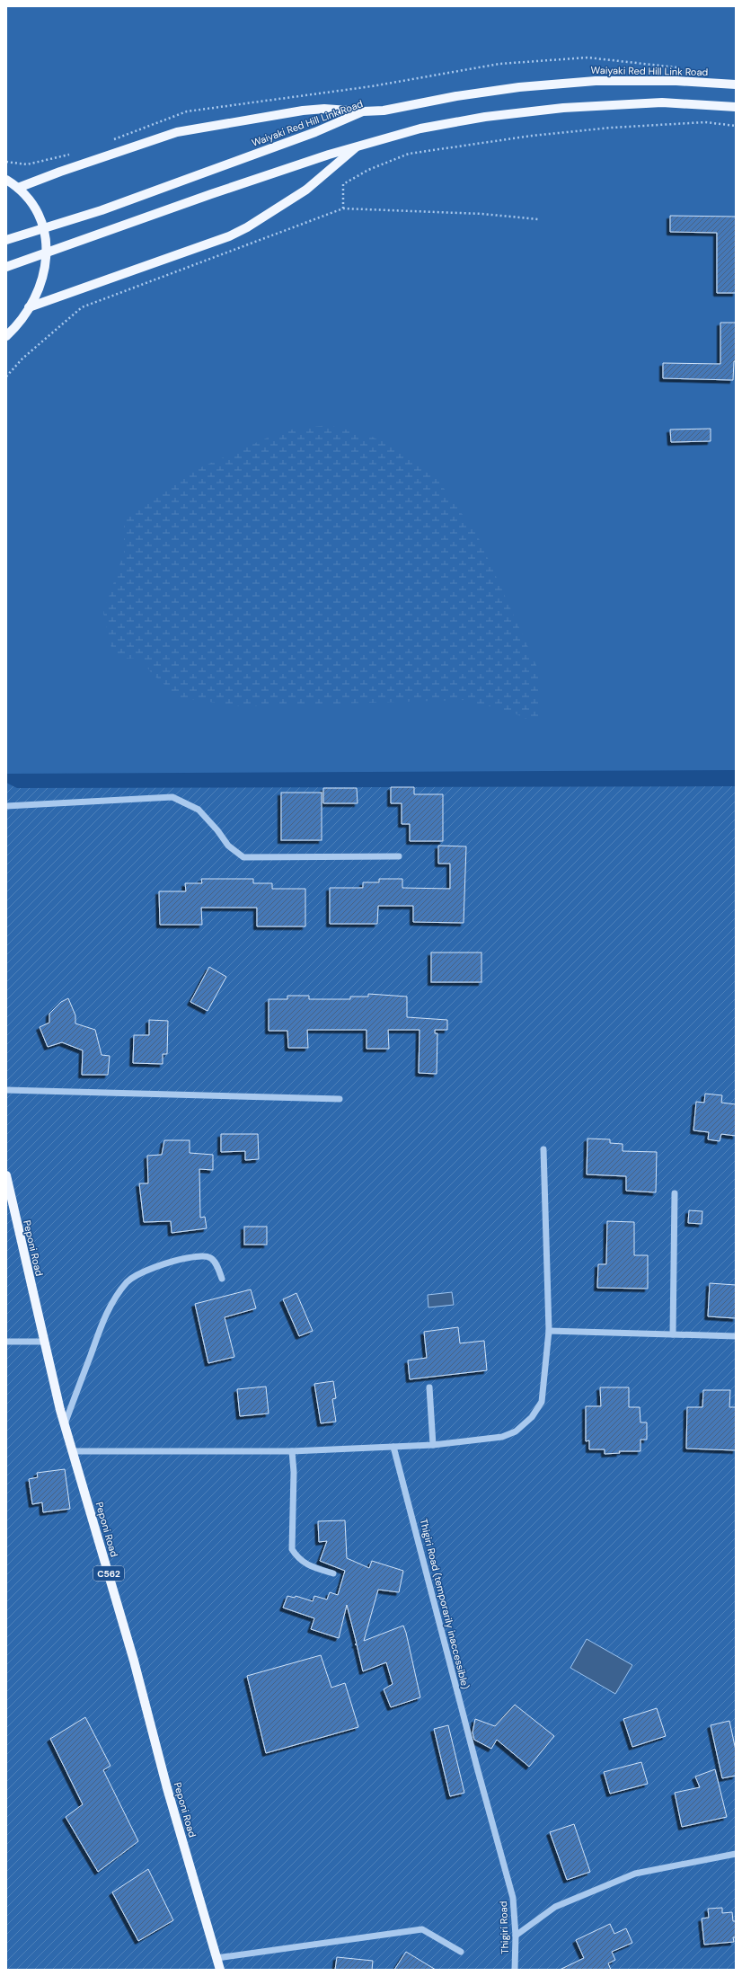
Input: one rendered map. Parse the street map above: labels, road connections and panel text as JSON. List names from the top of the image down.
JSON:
{
  "streets": {
    "main road": ["Waiyaki Red Hill Link Road", "Peponi Road", "C562"],
    "street": ["Thigiri Road (temporarily inaccessible)", "Thigiri Road"]
  },
  "crossings": [
    ["Thigiri Road (temporarily inaccessible)", "Thigiri Road"]
  ]
}
